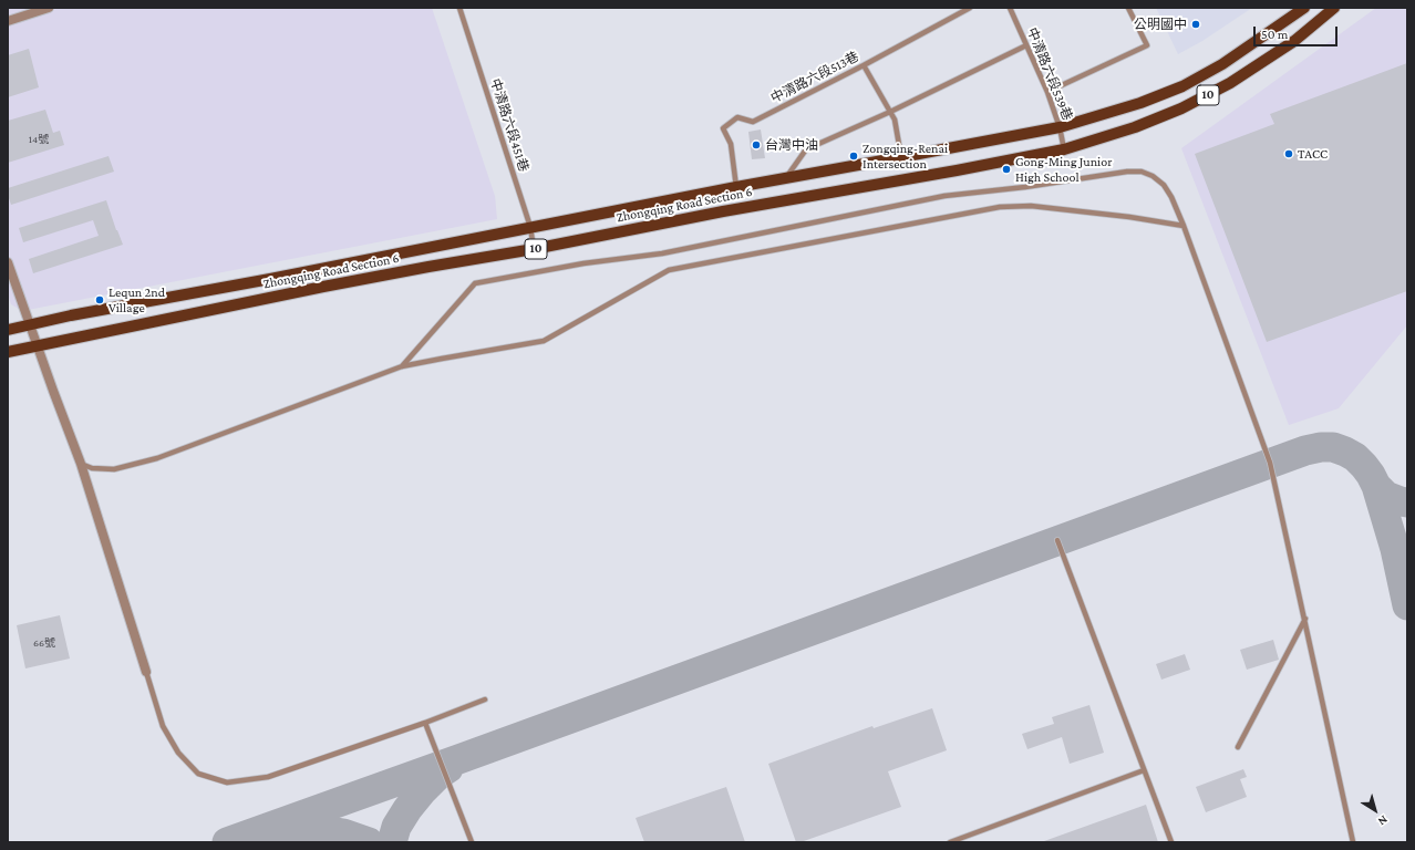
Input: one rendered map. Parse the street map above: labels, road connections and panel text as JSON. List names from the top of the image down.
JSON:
{
  "streets": {
    "main road": ["10", "Zhongqing Road Section 6"],
    "lane": ["中清路六段539巷", "中清路六段513巷", "中清路六段451巷"]
  },
  "crossings": [
    ["中清路六段539巷", "Zhongqing Road Section 6"],
    ["中清路六段513巷", "Zhongqing Road Section 6"],
    ["中清路六段451巷", "Zhongqing Road Section 6"]
  ],
  "places": [
    "公明國中",
    "台灣中油",
    "TACC",
    "Zongqing-Renai Intersection",
    "Gong-Ming Junior High School",
    "Lequn 2nd Village"
  ],
  "house_numbers": ["14號", "66號"],
  "scale_bar": "50 m",
  "north": "bottom right"
}
